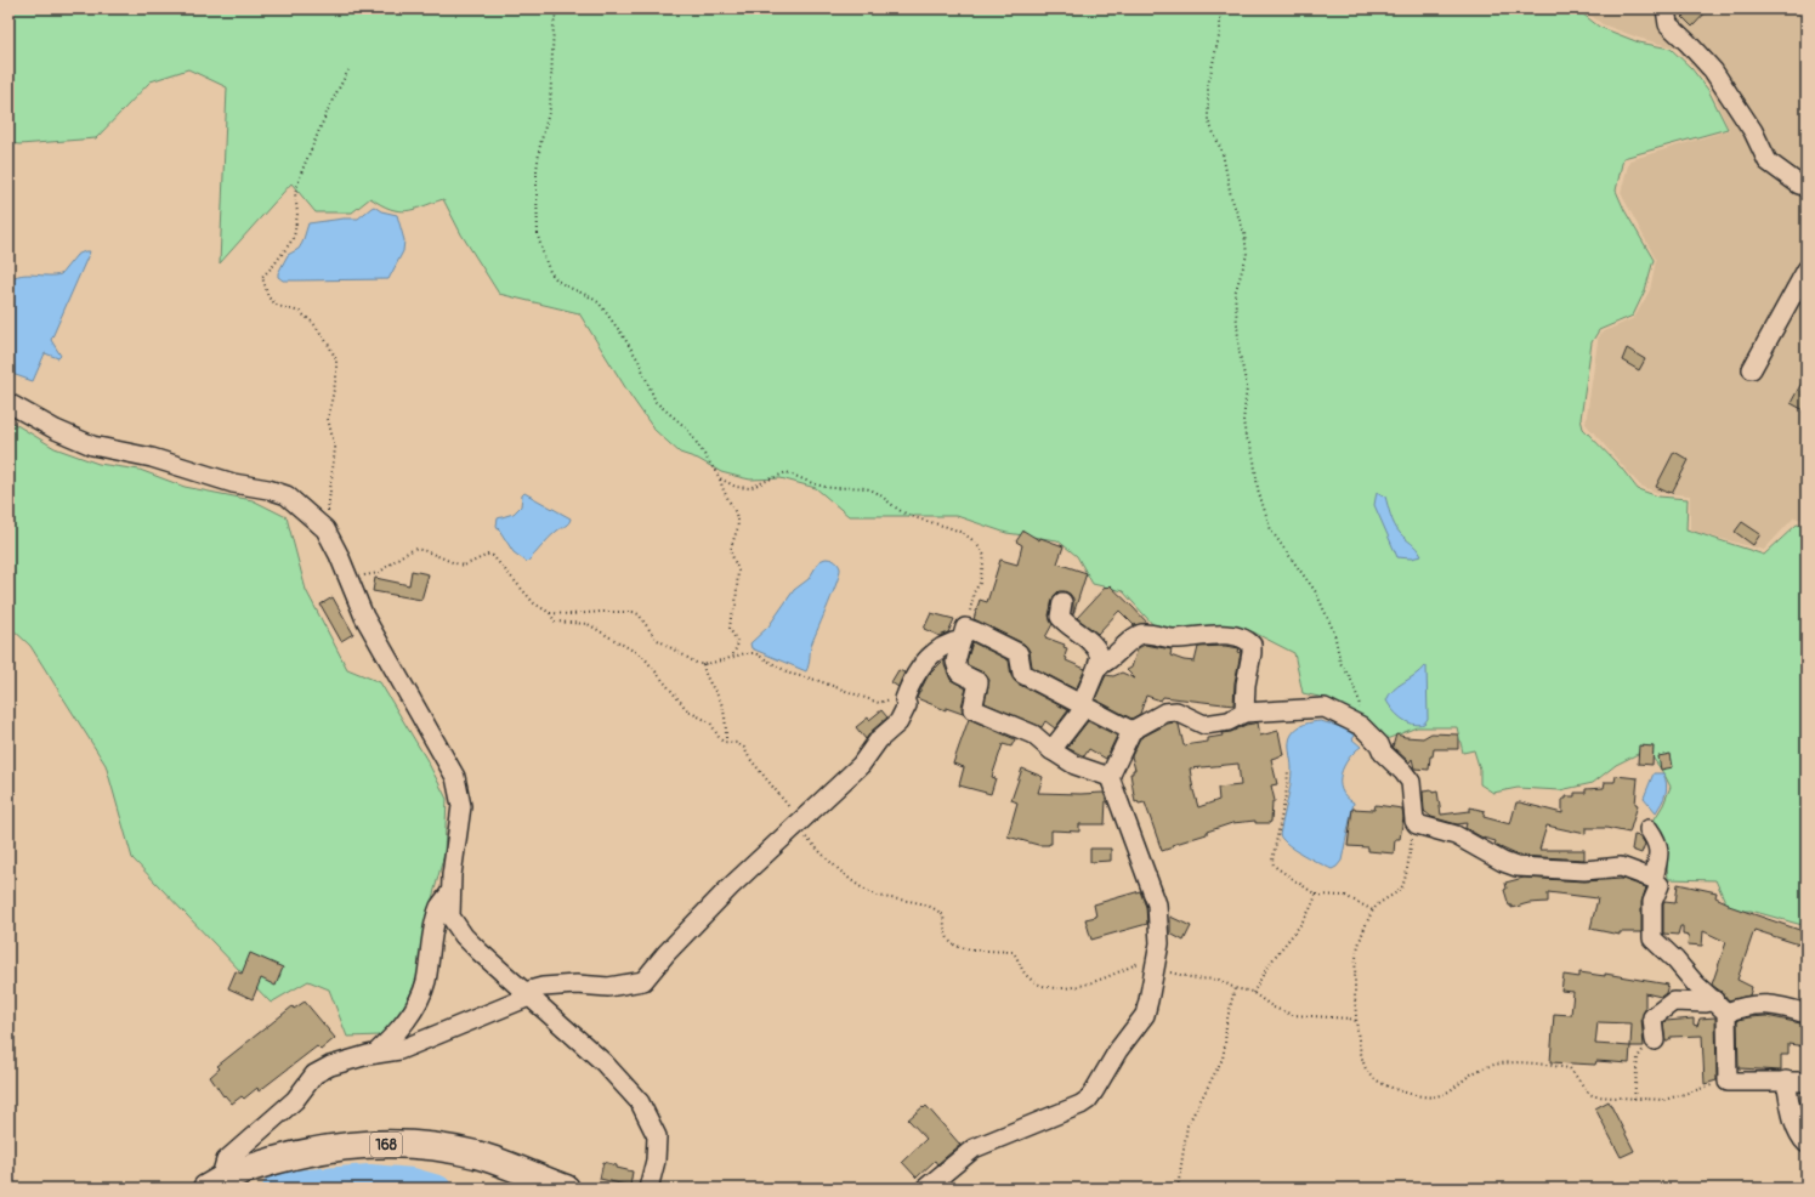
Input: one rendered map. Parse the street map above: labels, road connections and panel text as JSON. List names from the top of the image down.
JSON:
{
  "streets": {
    "highway": ["168"]
  }
}
